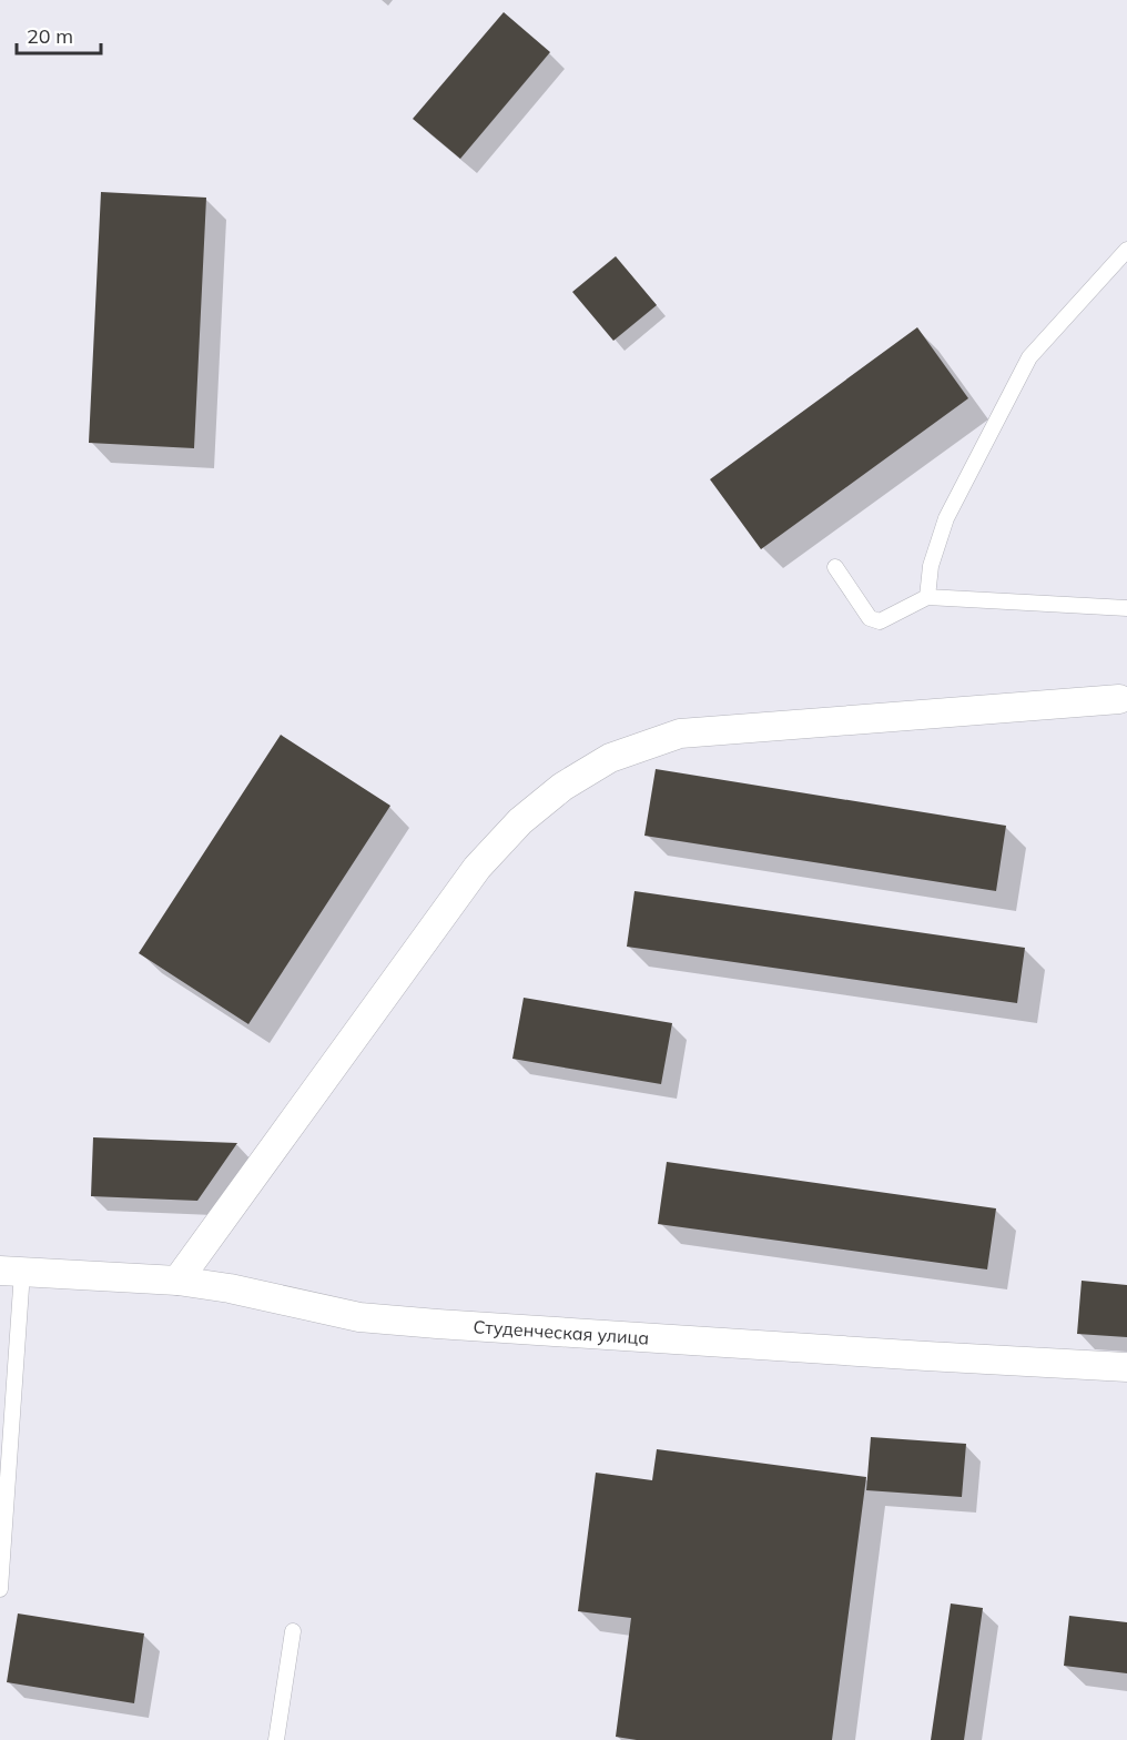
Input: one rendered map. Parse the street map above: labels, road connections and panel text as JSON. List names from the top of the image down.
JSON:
{
  "streets": {
    "street": ["Студенческая улица"]
  },
  "scale_bar": "20 m"
}
